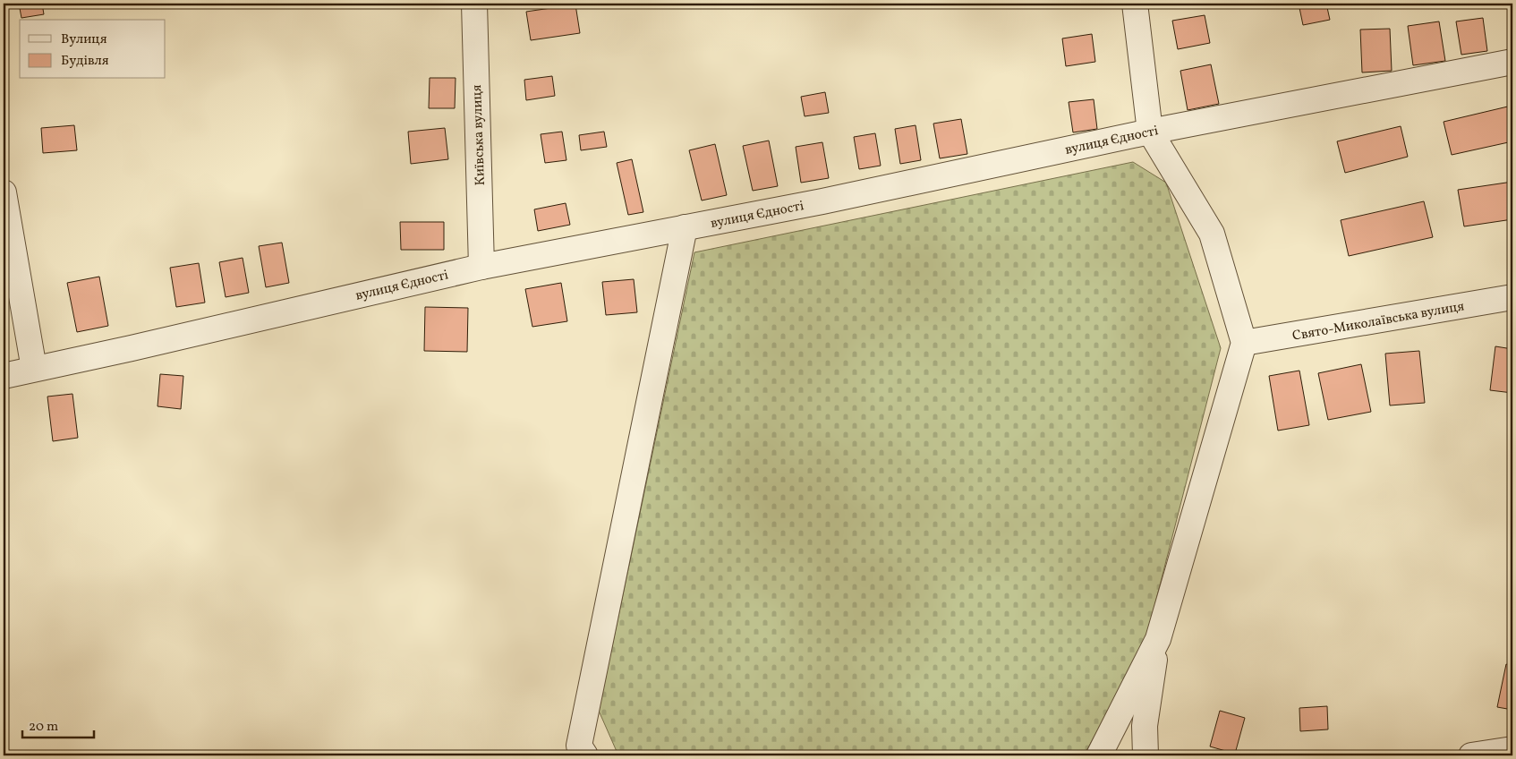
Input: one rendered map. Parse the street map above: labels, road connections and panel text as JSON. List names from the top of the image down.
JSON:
{
  "streets": {
    "street": ["Київська вулиця", "вулиця Єдності", "Свято-Миколаївська вулиця"]
  },
  "crossings": [
    ["Київська вулиця", "вулиця Єдності"]
  ],
  "legend": ["Вулиця", "Будівля"],
  "scale_bar": "20 m"
}
